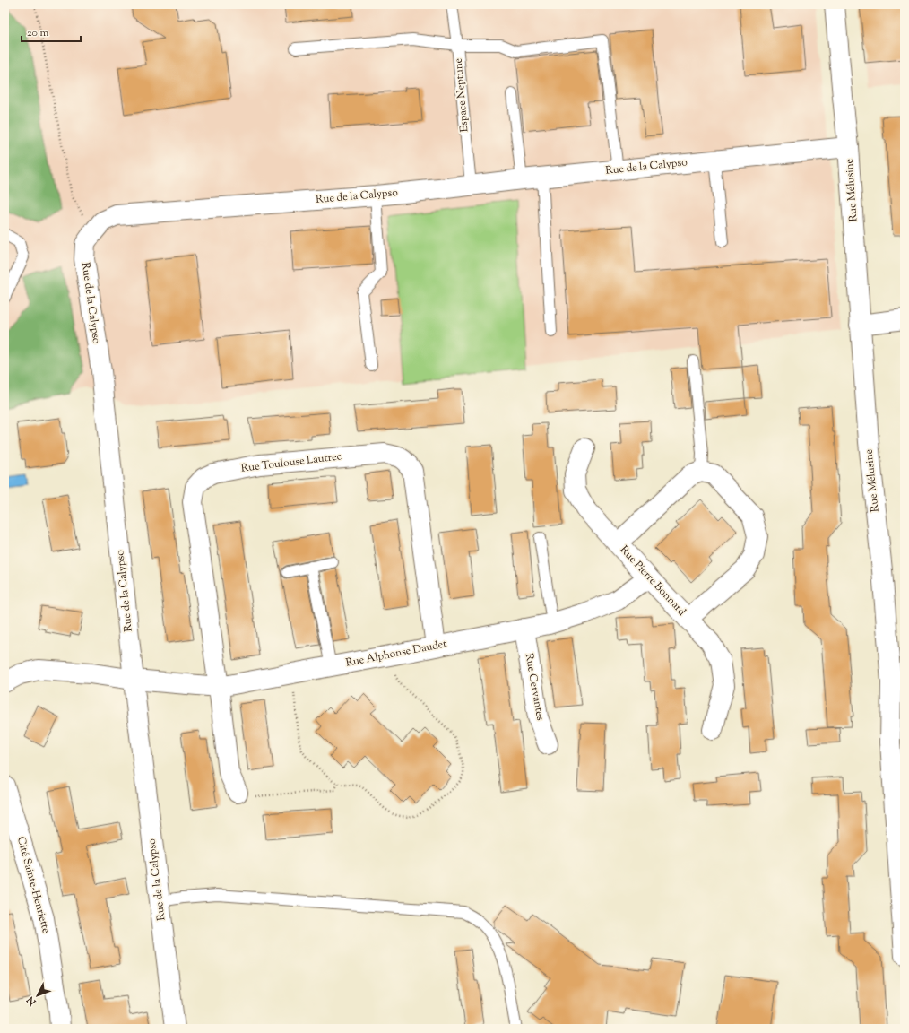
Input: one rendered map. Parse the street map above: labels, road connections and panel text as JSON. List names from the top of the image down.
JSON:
{
  "streets": {
    "street": [
      "Rue de la Calypso",
      "Rue Mélusine",
      "Rue Toulouse Lautrec",
      "Rue Pierre Bonnard",
      "Rue Alphonse Daudet",
      "Rue Cervantes",
      "Cité Sainte-Henriette"
    ],
    "lane": ["Espace Neptune"]
  },
  "crossings": [
    ["Espace Neptune", "Rue de la Calypso"],
    ["Rue de la Calypso", "Rue Mélusine"],
    ["Rue de la Calypso", "Rue Alphonse Daudet"],
    ["Rue Toulouse Lautrec", "Rue Alphonse Daudet"],
    ["Rue Pierre Bonnard", "Rue Alphonse Daudet"],
    ["Rue Alphonse Daudet", "Rue Cervantes"]
  ],
  "scale_bar": "20 m",
  "north": "bottom left"
}
